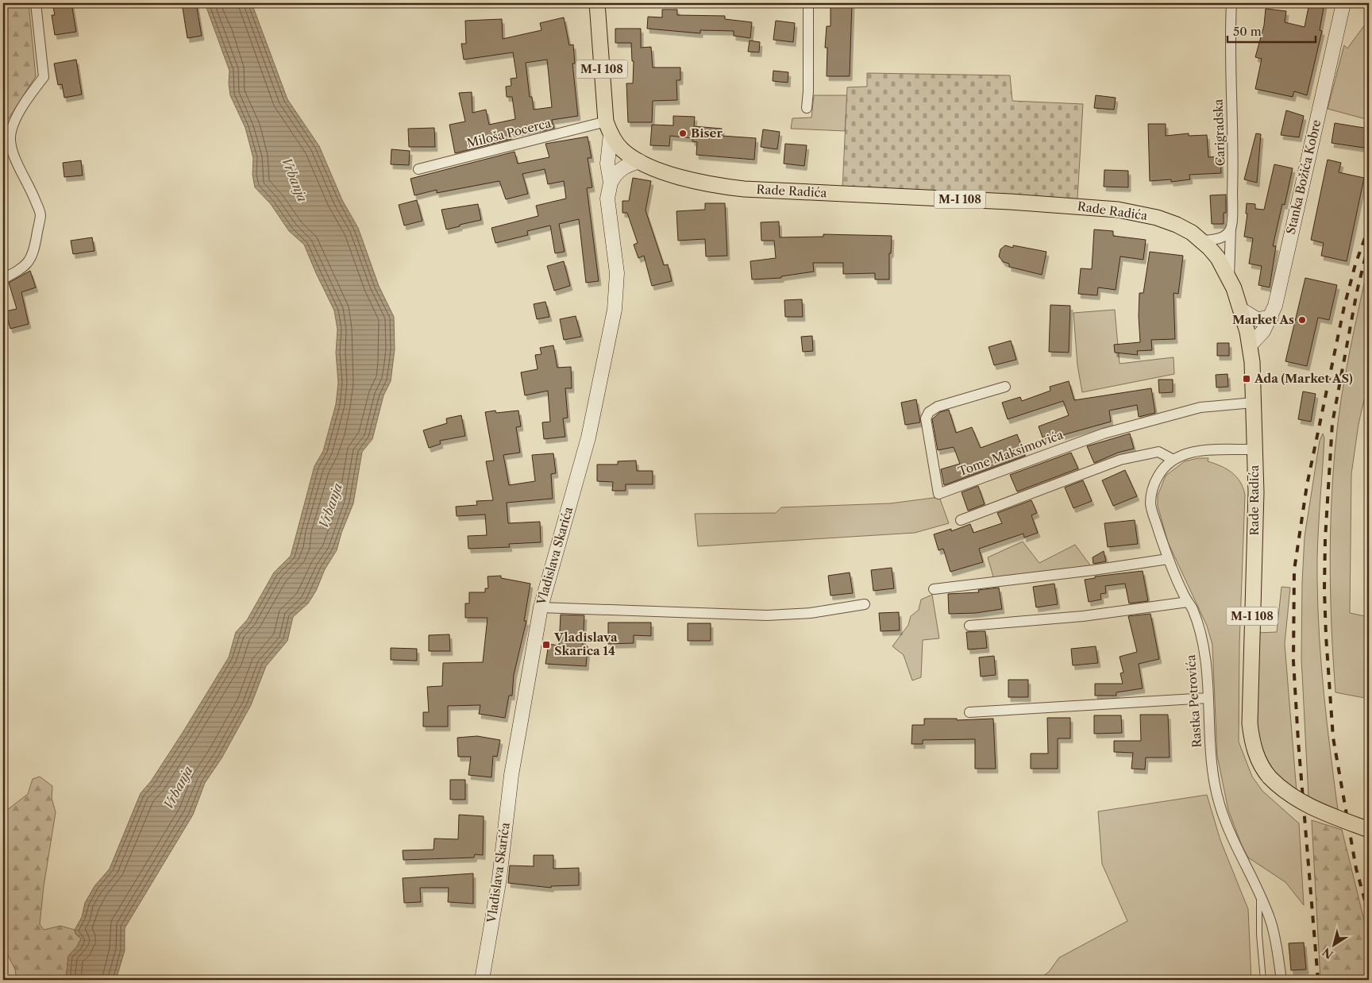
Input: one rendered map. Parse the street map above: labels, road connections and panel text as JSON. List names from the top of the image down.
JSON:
{
  "streets": {
    "main road": ["M-I 108", "Rade Radića"],
    "street": [
      "Carigradska",
      "Miloša Pocerca",
      "Stanka Božića Kobre",
      "Tome Maksimovića",
      "Vladislava Skarića",
      "Rastka Petrovića"
    ]
  },
  "crossings": [
    ["M-I 108", "Miloša Pocerca"],
    ["M-I 108", "Rade Radića"],
    ["M-I 108", "Vladislava Skarića"],
    ["Carigradska", "Rade Radića"],
    ["Miloša Pocerca", "Rade Radića"],
    ["Miloša Pocerca", "Vladislava Skarića"],
    ["Stanka Božića Kobre", "Rade Radića"],
    ["Rade Radića", "Tome Maksimovića"],
    ["Rade Radića", "Vladislava Skarića"],
    ["Rade Radića", "Rastka Petrovića"]
  ],
  "water": ["Vrbanja"],
  "places": {
    "other": ["Biser", "Market As"],
    "transit": ["Ada (Market AS)", "Vladislava Skarica 14"]
  },
  "scale_bar": "50 m",
  "north": "bottom left"
}
